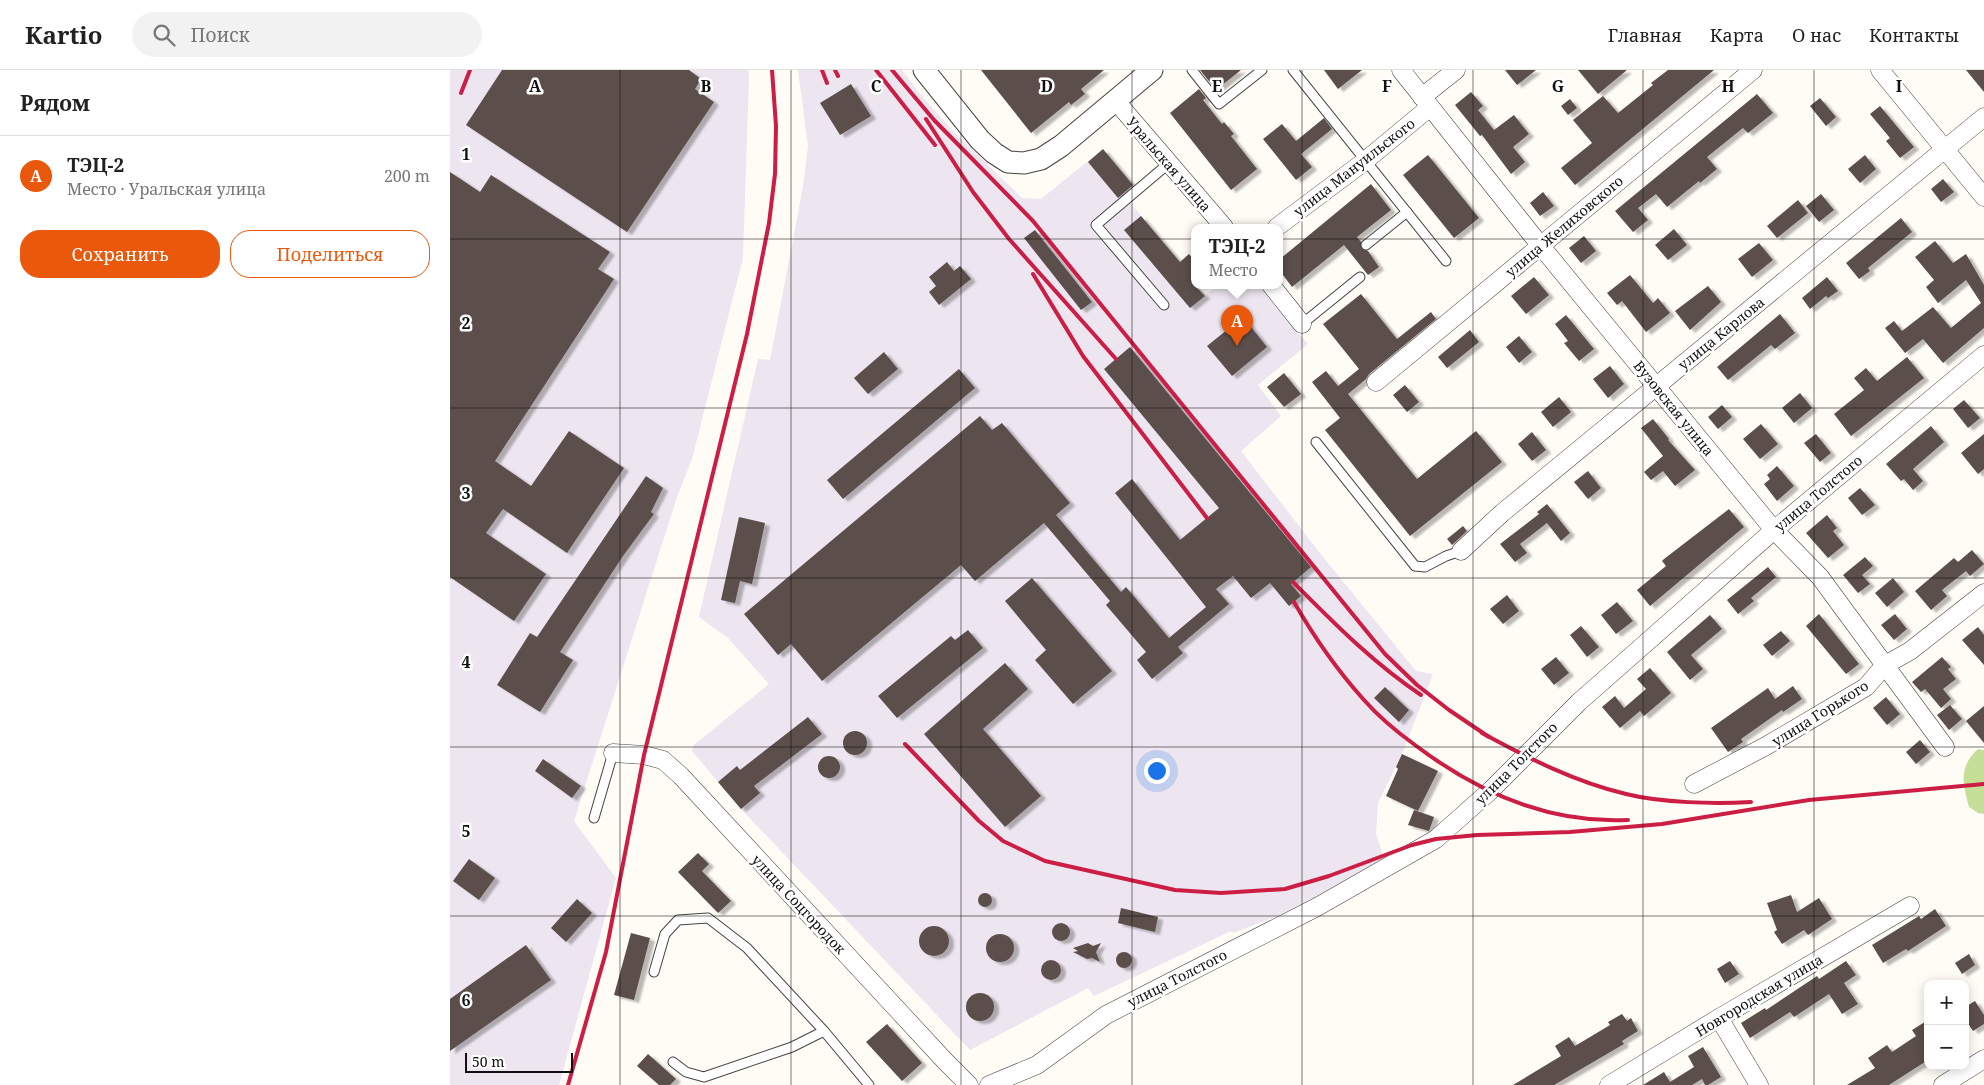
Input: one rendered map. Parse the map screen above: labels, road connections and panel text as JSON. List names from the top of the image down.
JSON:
{
  "streets": {
    "street": [
      "Уральская улица",
      "улица Мануильского",
      "улица Желиховского",
      "улица Карлова",
      "Вузовская улица",
      "улица Толстого",
      "улица Горького",
      "улица Соцгородок",
      "Новгородская улица"
    ]
  },
  "crossings": [
    ["улица Мануильского", "Вузовская улица"],
    ["улица Желиховского", "Вузовская улица"],
    ["улица Карлова", "Вузовская улица"],
    ["Вузовская улица", "улица Толстого"],
    ["Вузовская улица", "улица Горького"]
  ],
  "scale_bar": "50 m",
  "page": {
    "header": "Kartio",
    "search": "Поиск",
    "nav": [
      "Главная",
      "Карта",
      "О нас",
      "Контакты"
    ],
    "heading": "Рядом",
    "list": [
      {
        "mark": "A",
        "name": "ТЭЦ-2",
        "note": "Место · Уральская улица",
        "value": "200 m"
      }
    ],
    "buttons": ["Сохранить", "Поделиться"],
    "popup": ["ТЭЦ-2", "Место"],
    "pins": "A",
    "map_buttons": ["+", "−"],
    "scale": "50 m"
  },
  "grid": {
    "columns": [
      "A",
      "B",
      "C",
      "D",
      "E",
      "F",
      "G",
      "H",
      "I"
    ],
    "rows": [
      "1",
      "2",
      "3",
      "4",
      "5",
      "6"
    ]
  }
}
